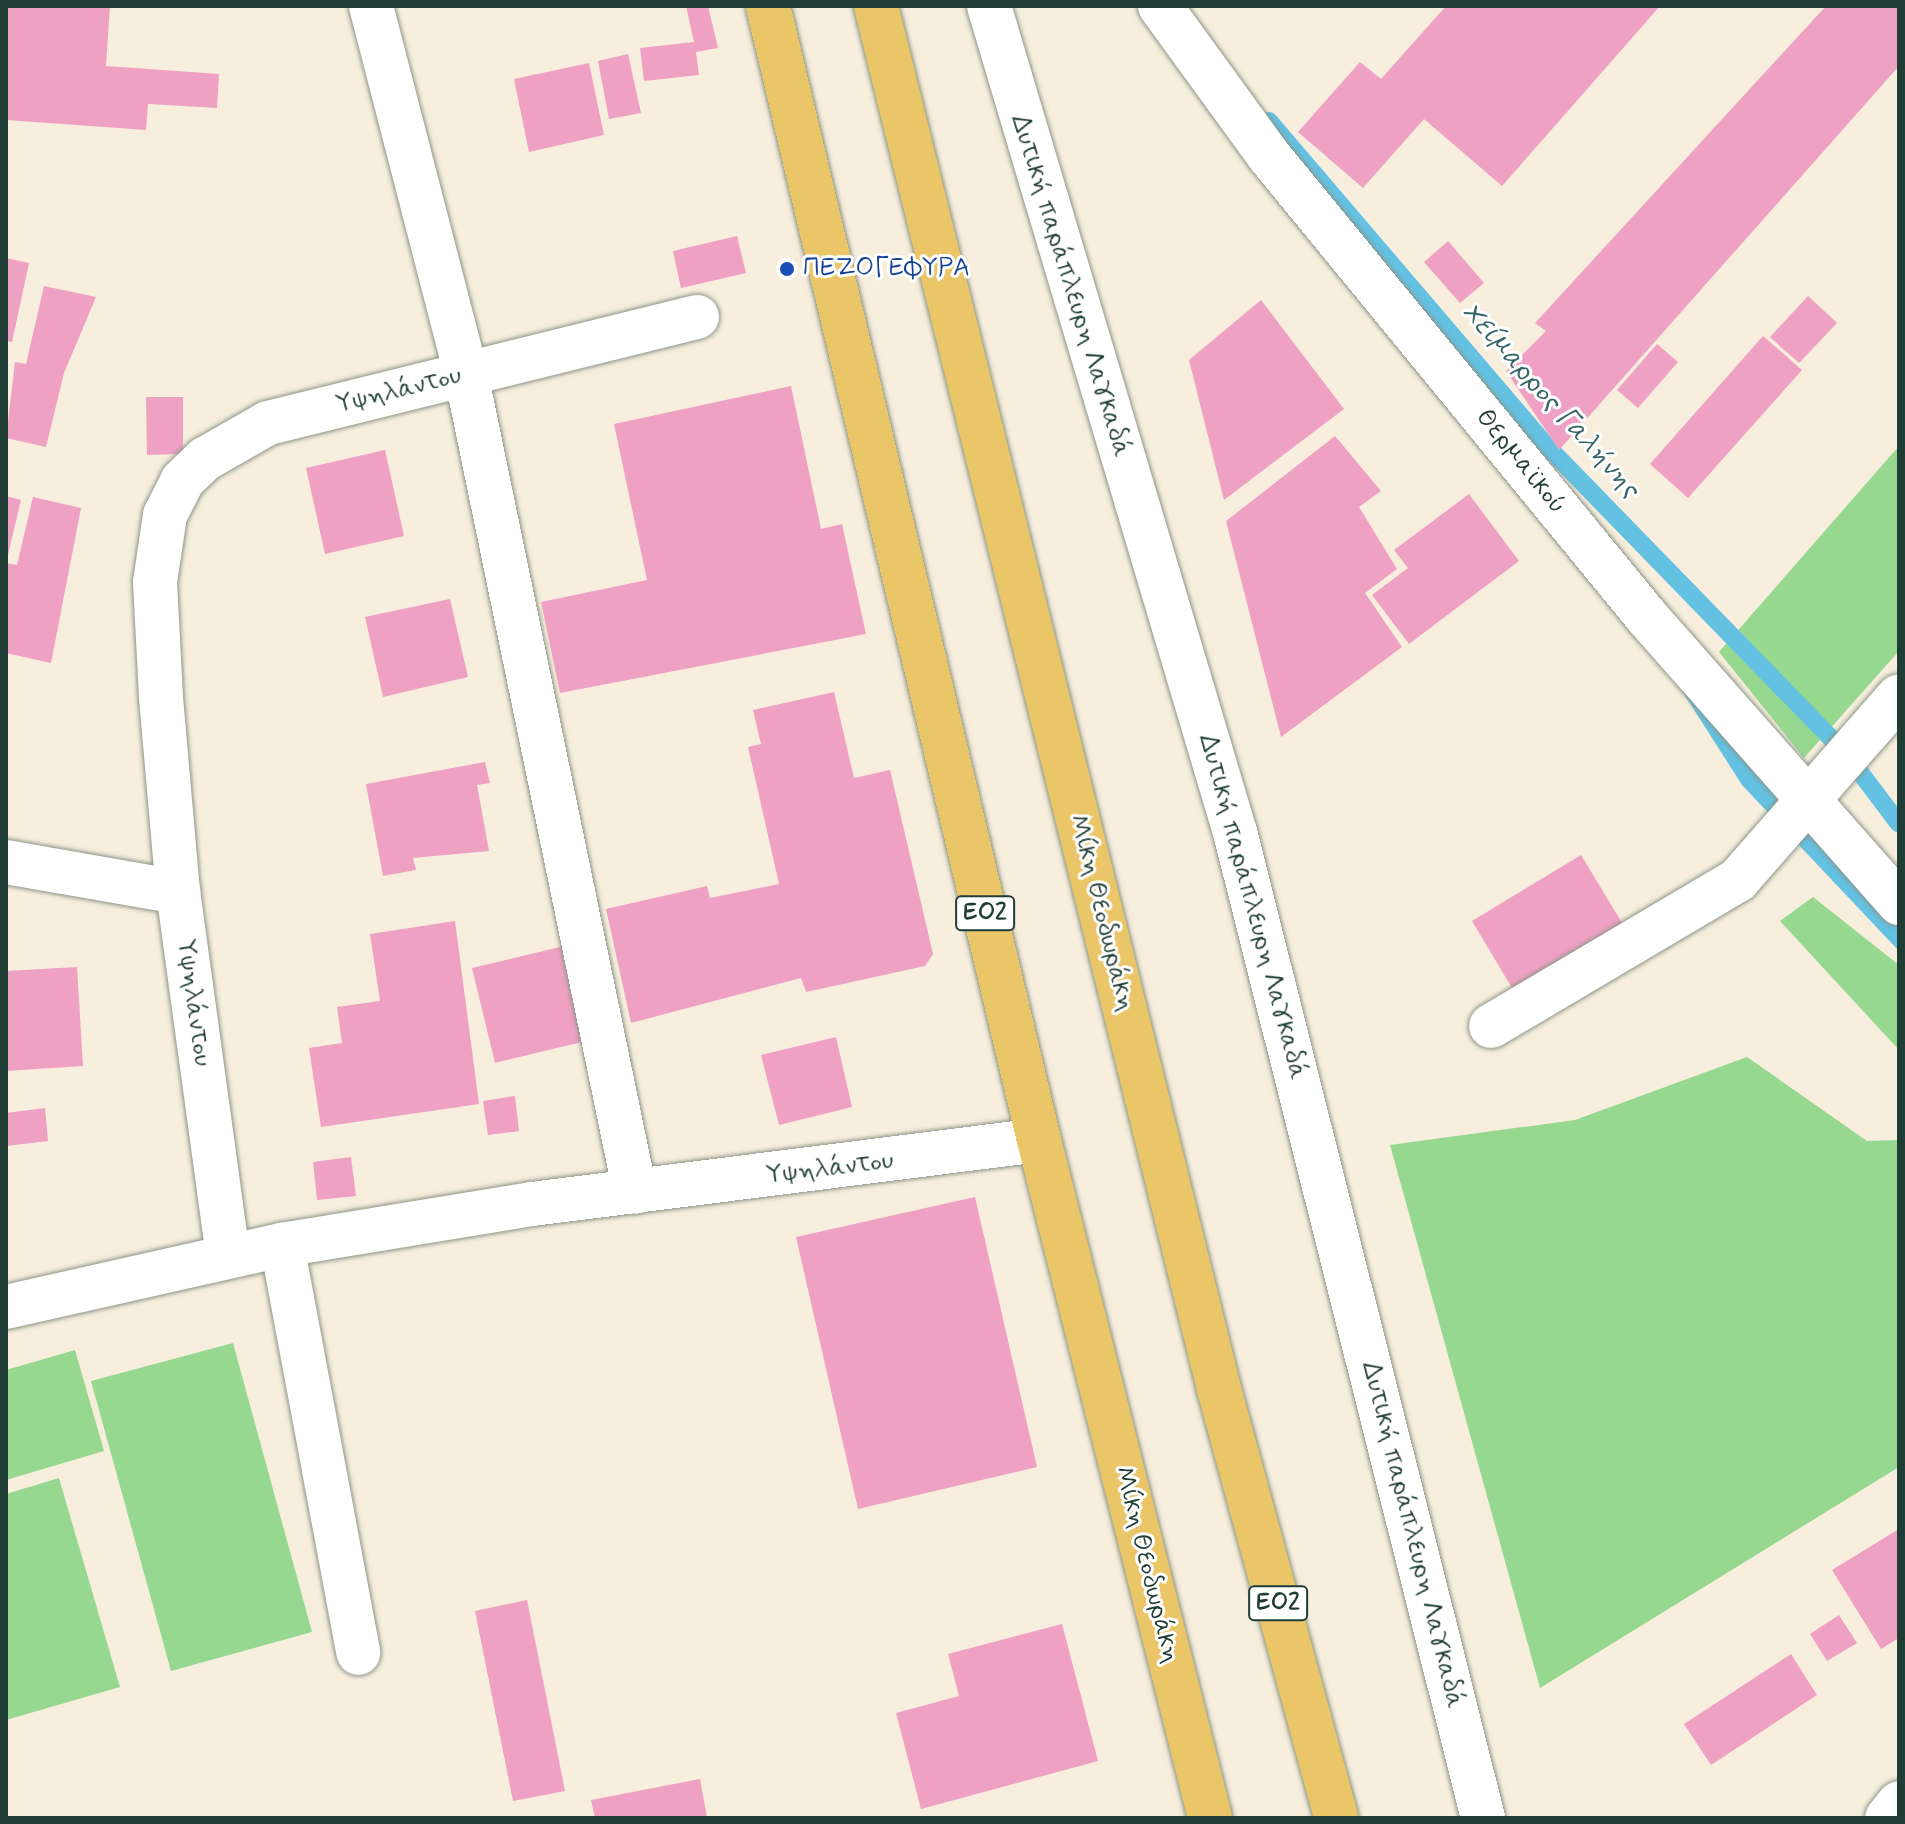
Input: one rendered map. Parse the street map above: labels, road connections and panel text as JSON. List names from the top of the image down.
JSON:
{
  "streets": {
    "highway": ["ΕΟ2", "Μίκη Θεοδωράκη"],
    "street": ["Δυτική παράπλευρη Λαγκαδά", "Υψηλάντου", "Θερμαϊκού"]
  },
  "crossings": [
    ["Υψηλάντου", "Μίκη Θεοδωράκη"]
  ],
  "water": ["Χείμαρρος Γαλήνης"],
  "places": ["ΠΕΖΟΓΕΦΥΡΑ"]
}
